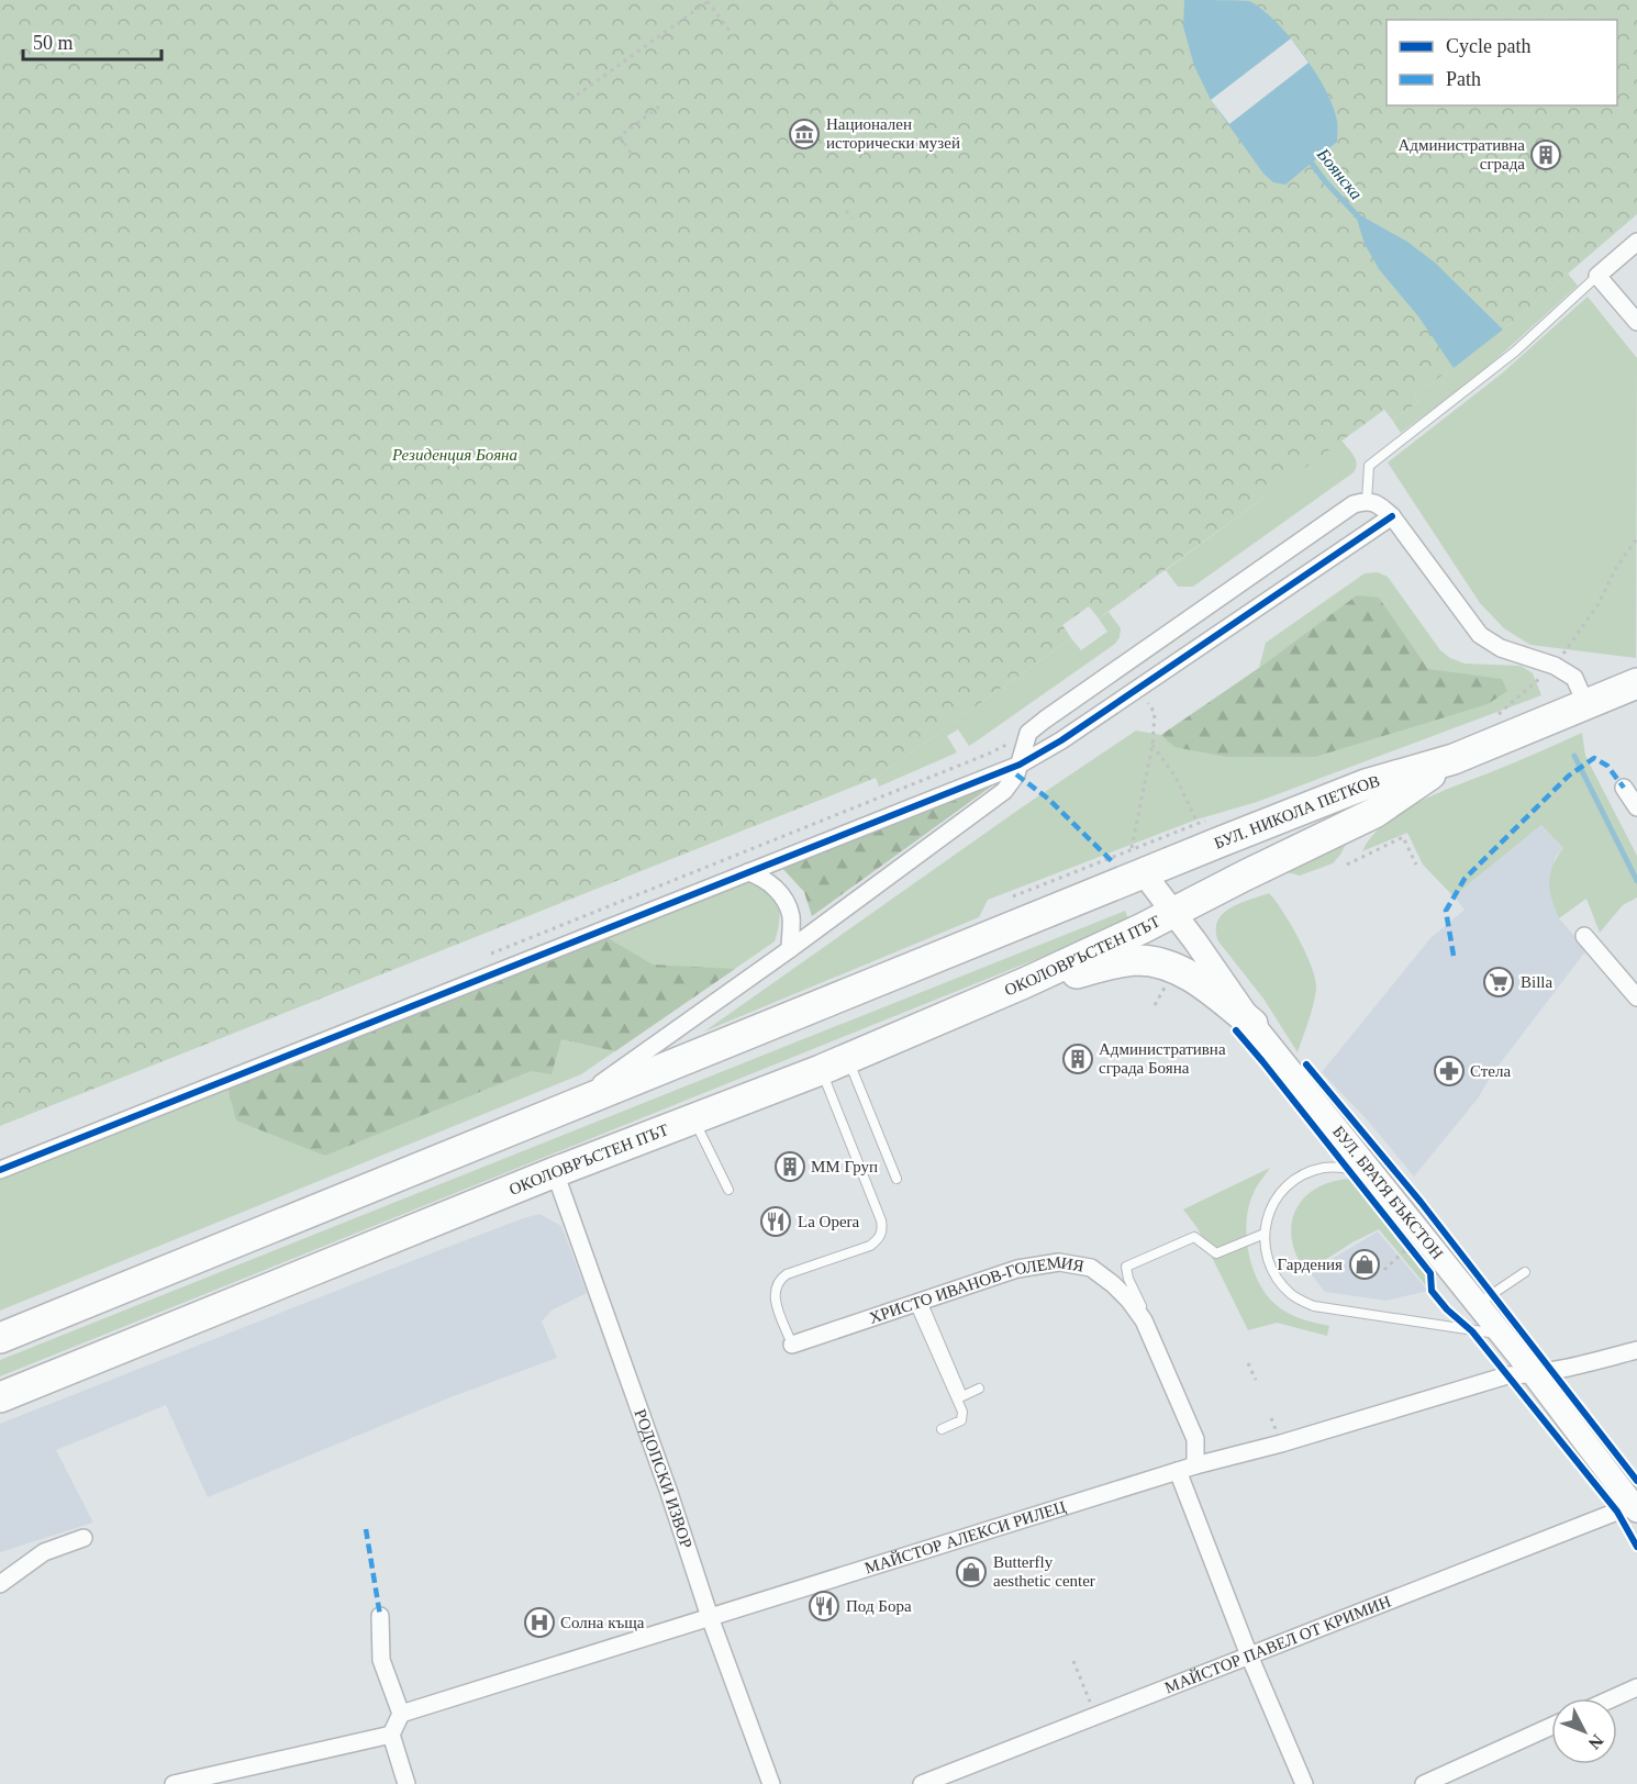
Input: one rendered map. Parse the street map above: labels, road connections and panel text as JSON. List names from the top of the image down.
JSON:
{
  "streets": {
    "highway": ["БУЛ. НИКОЛА ПЕТКОВ", "ОКОЛОВРЪСТЕН ПЪТ"],
    "street": [
      "БУЛ. БРАТЯ БЪКСТОН",
      "ХРИСТО ИВАНОВ-ГОЛЕМИЯ",
      "РОДОПСКИ ИЗВОР",
      "МАЙСТОР АЛЕКСИ РИЛЕЦ",
      "МАЙСТОР ПАВЕЛ ОТ КРИМИН"
    ]
  },
  "crossings": [
    ["БУЛ. НИКОЛА ПЕТКОВ", "ОКОЛОВРЪСТЕН ПЪТ"],
    ["БУЛ. НИКОЛА ПЕТКОВ", "БУЛ. БРАТЯ БЪКСТОН"],
    ["ОКОЛОВРЪСТЕН ПЪТ", "БУЛ. БРАТЯ БЪКСТОН"],
    ["ОКОЛОВРЪСТЕН ПЪТ", "РОДОПСКИ ИЗВОР"],
    ["БУЛ. БРАТЯ БЪКСТОН", "МАЙСТОР АЛЕКСИ РИЛЕЦ"],
    ["БУЛ. БРАТЯ БЪКСТОН", "МАЙСТОР ПАВЕЛ ОТ КРИМИН"],
    ["ХРИСТО ИВАНОВ-ГОЛЕМИЯ", "МАЙСТОР АЛЕКСИ РИЛЕЦ"],
    ["РОДОПСКИ ИЗВОР", "МАЙСТОР АЛЕКСИ РИЛЕЦ"]
  ],
  "water": ["Боянска"],
  "parks": ["Резиденция Бояна"],
  "places": {
    "museum": ["Национален исторически музей"],
    "building": ["Административна сграда", "Административна сграда Бояна", "ММ Груп"],
    "supermarket": ["Billa"],
    "pharmacy": ["Стела"],
    "restaurant": ["La Opera", "Под Бора"],
    "shop": ["Гардения", "Butterfly aesthetic center"],
    "hospital": ["Солна къща"]
  },
  "legend": ["Cycle path", "Path"],
  "scale_bar": "50 m",
  "north": "bottom right"
}
